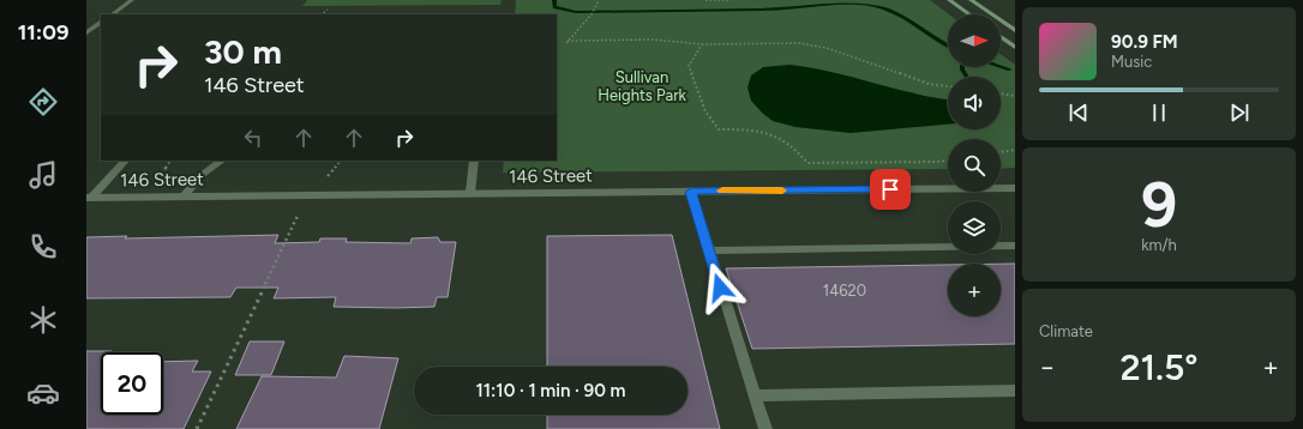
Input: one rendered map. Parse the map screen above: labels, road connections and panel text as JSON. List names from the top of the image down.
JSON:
{
  "streets": {
    "street": ["146 Street"]
  },
  "parks": ["Sullivan Heights Park"],
  "house_numbers": ["14620"],
  "north": "right",
  "page": {
    "tabs": "11:09",
    "map_buttons": "+",
    "turn": ["30 m", "146 Street"],
    "song": ["90.9 FM", "Music"],
    "tile": [
      ["9", "km/h"],
      "Climate"
    ],
    "heat": ["−", "21.5°", "+"],
    "limit": "20",
    "trip": "11:10 · 1 min · 90 m"
  }
}
